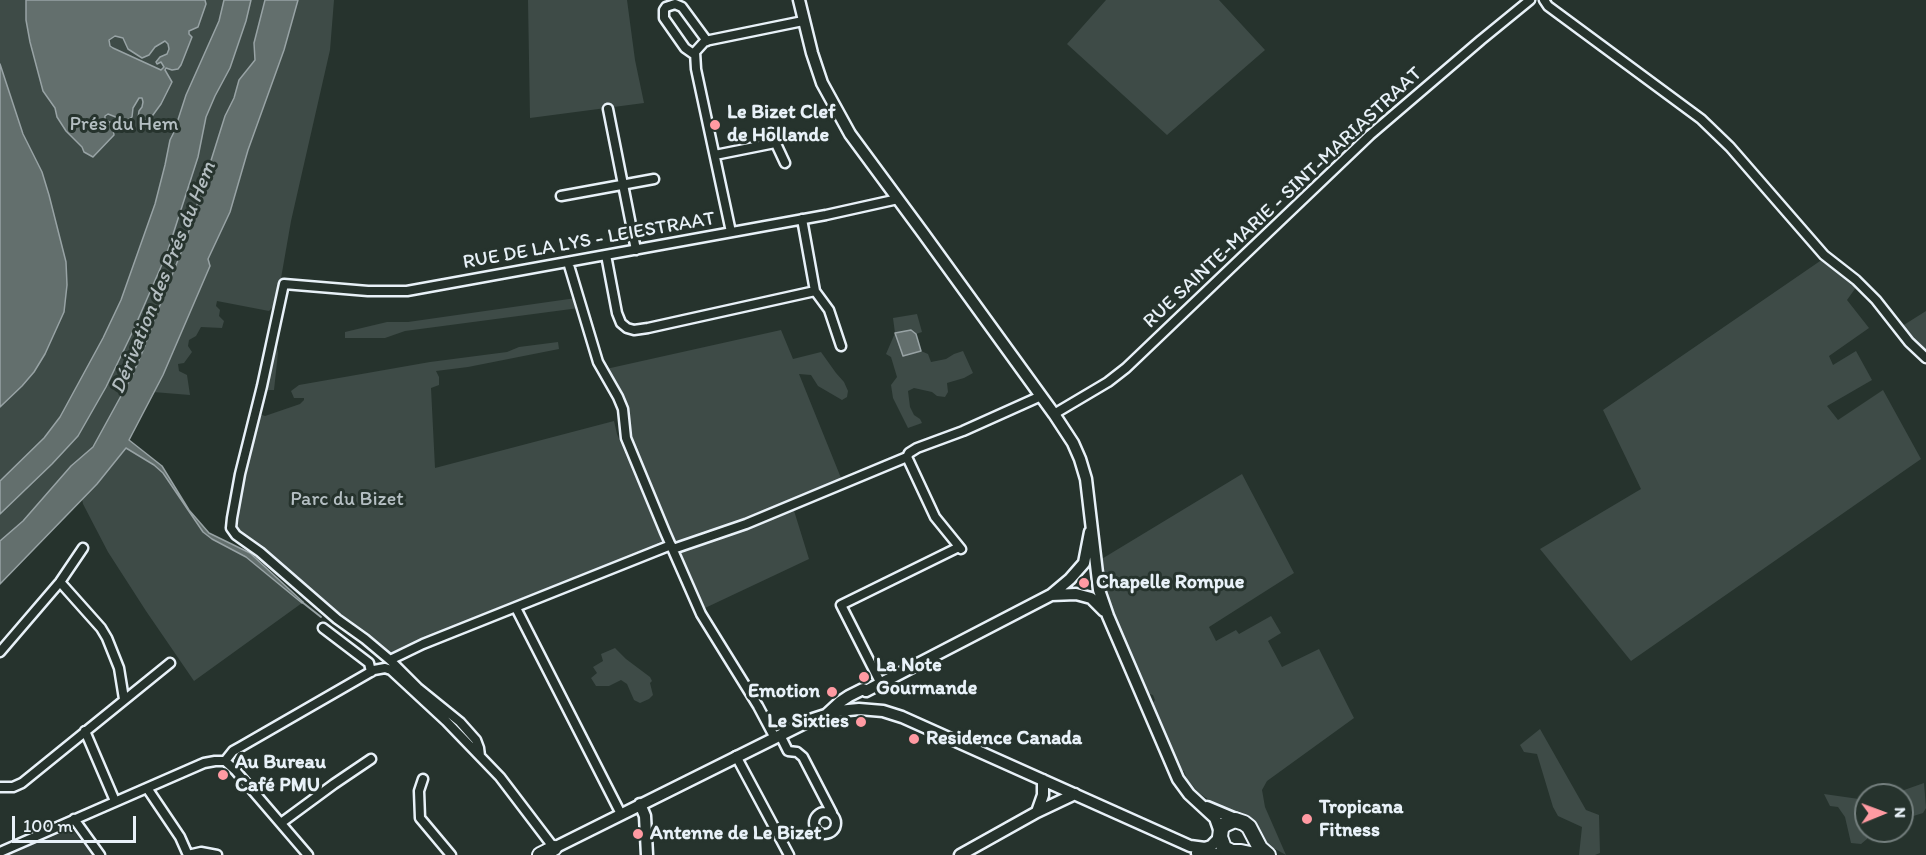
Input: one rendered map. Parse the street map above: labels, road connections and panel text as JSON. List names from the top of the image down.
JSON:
{
  "streets": {
    "street": ["RUE SAINTE-MARIE - SINT-MARIASTRAAT", "RUE DE LA LYS - LEIESTRAAT"]
  },
  "water": ["Dérivation des Prés du Hem"],
  "parks": ["Prés du Hem", "Parc du Bizet"],
  "places": [
    "Le Bizet Clef de Hollande",
    "Chapelle Rompue",
    "La Note Gourmande",
    "Emotion",
    "Le Sixties",
    "Residence Canada",
    "Au Bureau Café PMU",
    "Tropicana Fitness",
    "Antenne de Le Bizet"
  ],
  "scale_bar": "100 m",
  "north": "right"
}
